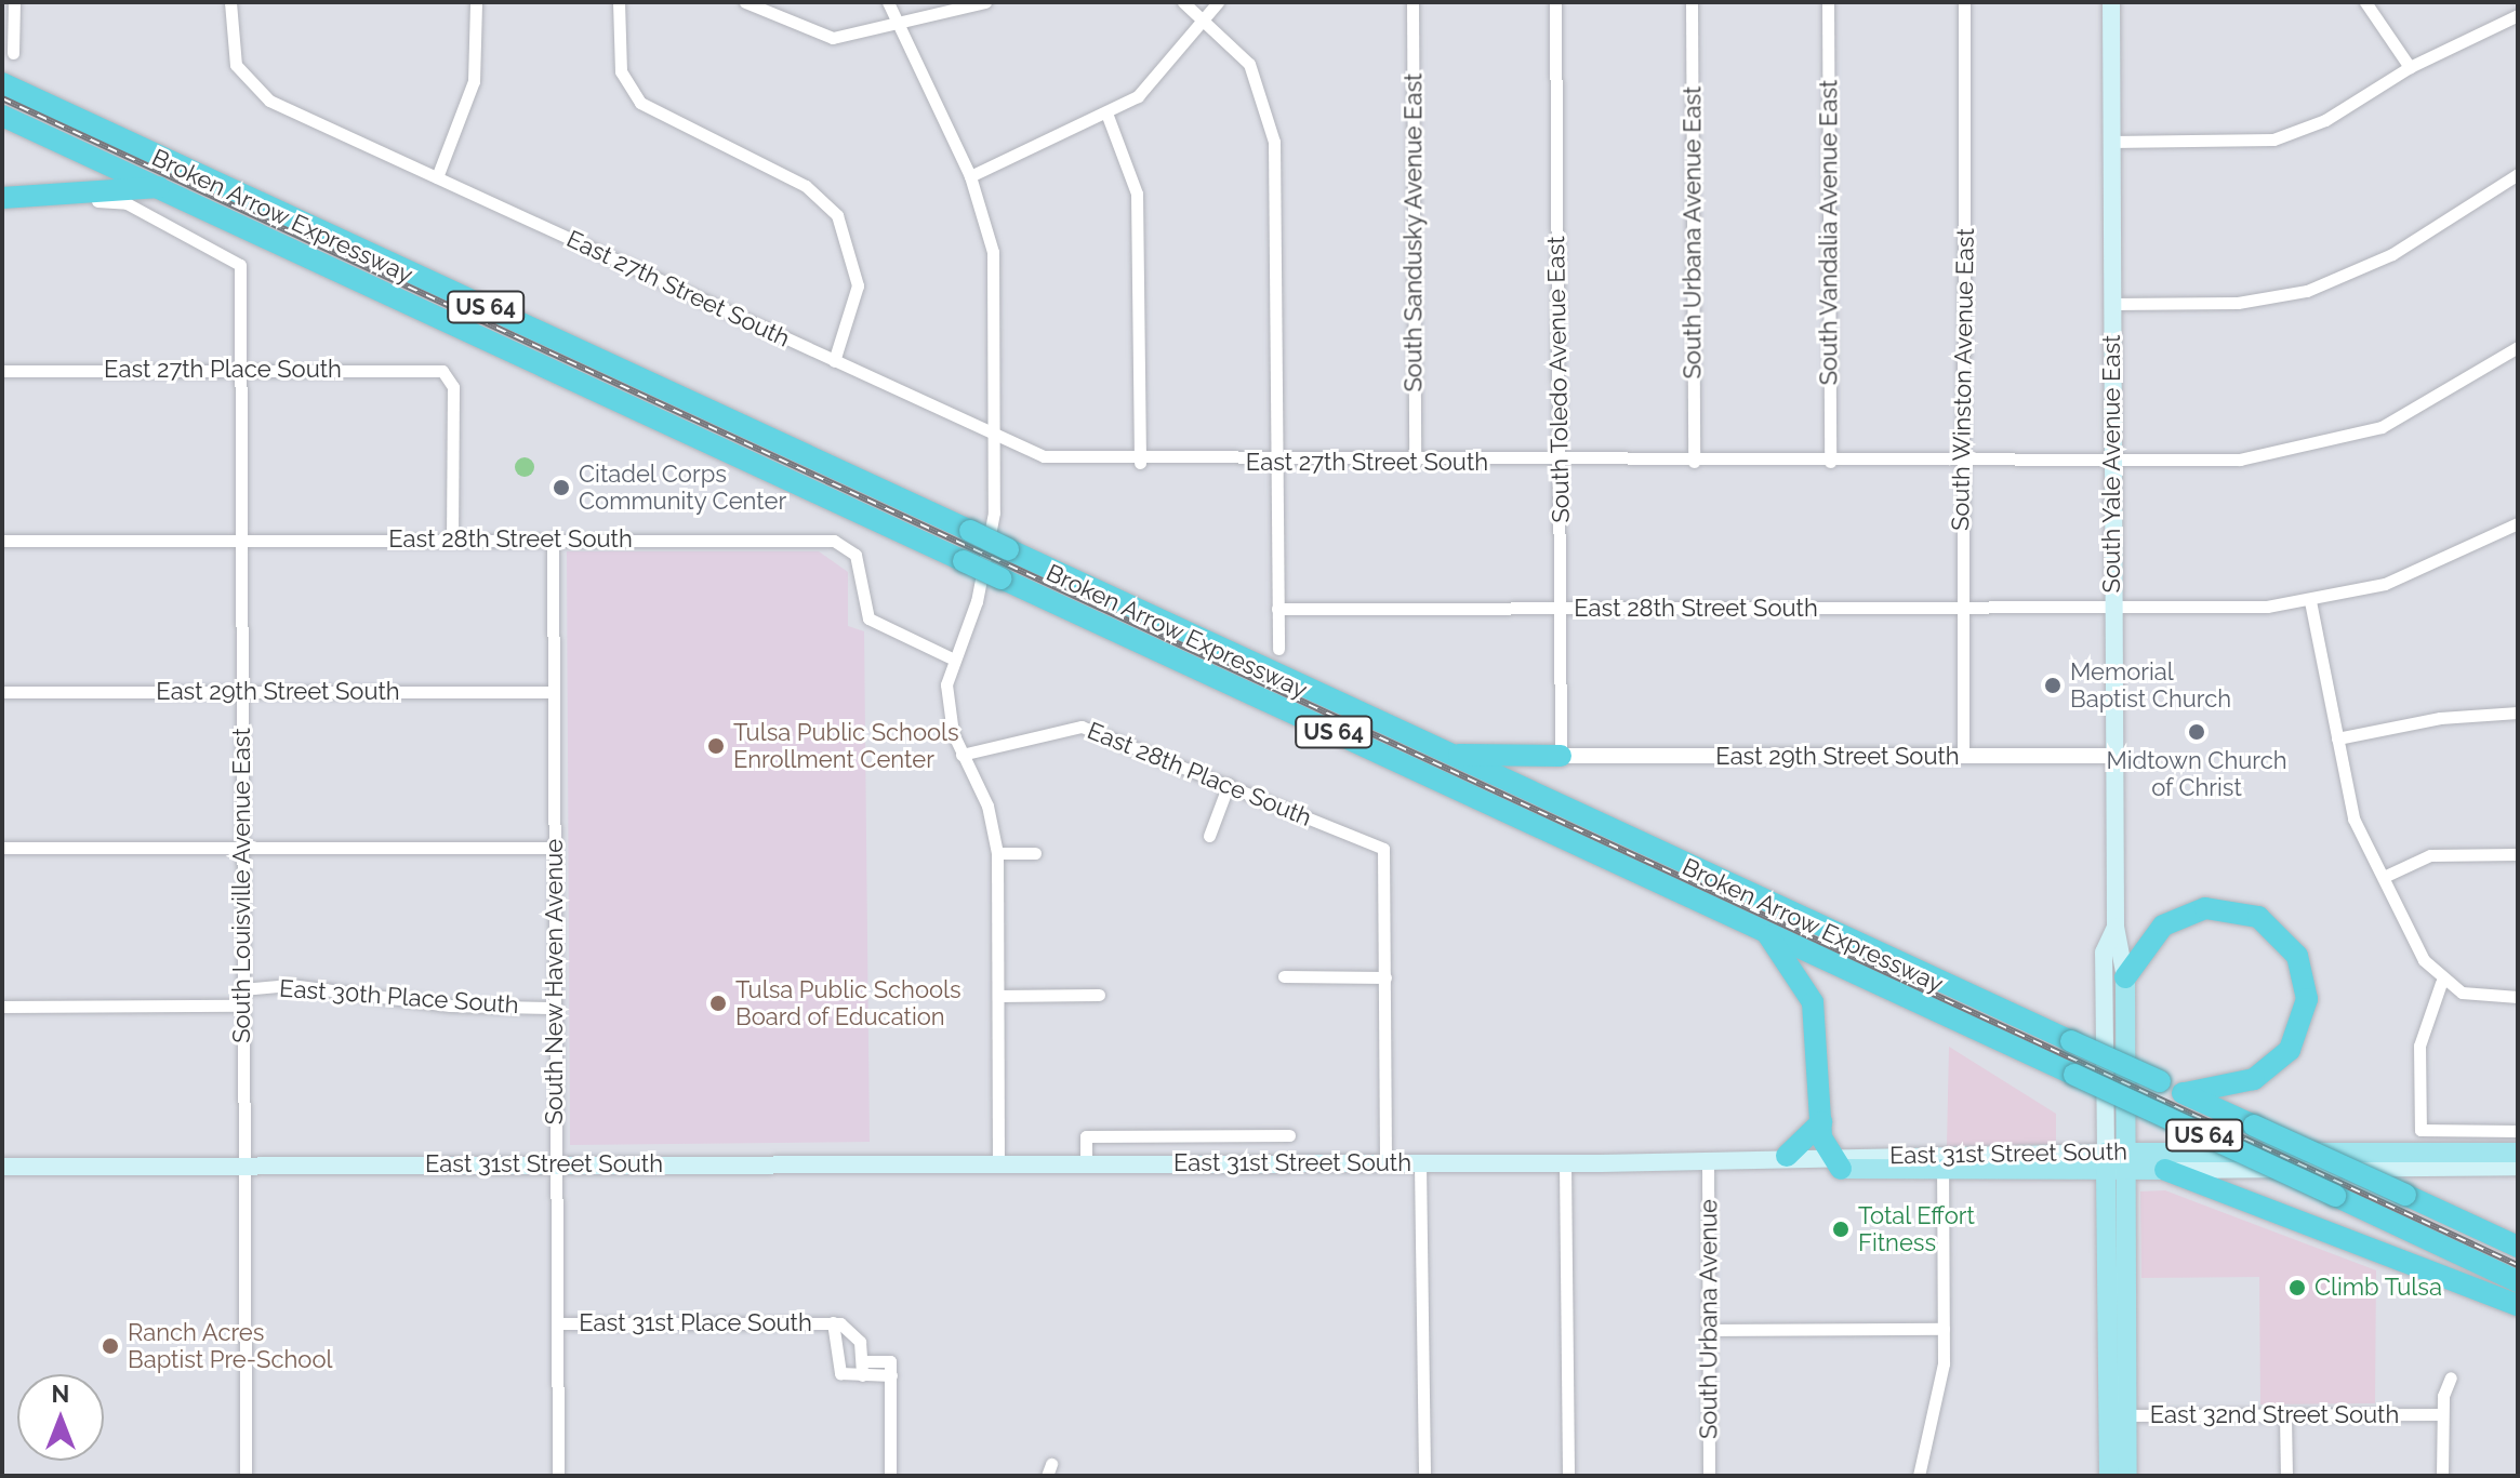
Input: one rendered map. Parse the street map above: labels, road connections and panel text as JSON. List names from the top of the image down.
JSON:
{
  "streets": {
    "highway": ["Broken Arrow Expressway", "US 64"],
    "main road": ["South Yale Avenue East", "East 31st Street South"],
    "street": [
      "South Sandusky Avenue East",
      "South Urbana Avenue East",
      "South Vandalia Avenue East",
      "East 27th Street South",
      "East 27th Place South",
      "South Toledo Avenue East",
      "South Winston Avenue East",
      "East 28th Street South",
      "East 29th Street South",
      "East 28th Place South",
      "South Louisville Avenue East",
      "South New Haven Avenue",
      "East 30th Place South",
      "South Urbana Avenue",
      "East 31st Place South",
      "East 32nd Street South"
    ]
  },
  "crossings": [
    ["South Sandusky Avenue East", "East 27th Street South"],
    ["South Urbana Avenue East", "East 27th Street South"],
    ["South Vandalia Avenue East", "East 27th Street South"],
    ["East 27th Street South", "South Toledo Avenue East"],
    ["East 27th Street South", "South Winston Avenue East"],
    ["East 27th Street South", "South Yale Avenue East"],
    ["East 27th Place South", "East 28th Street South"],
    ["East 27th Place South", "South Louisville Avenue East"],
    ["South Toledo Avenue East", "East 28th Street South"],
    ["South Toledo Avenue East", "East 29th Street South"],
    ["South Winston Avenue East", "East 28th Street South"],
    ["South Winston Avenue East", "East 29th Street South"],
    ["South Yale Avenue East", "East 28th Street South"],
    ["South Yale Avenue East", "East 29th Street South"],
    ["South Yale Avenue East", "East 31st Street South"],
    ["South Yale Avenue East", "East 32nd Street South"],
    ["East 28th Street South", "South Louisville Avenue East"],
    ["East 28th Street South", "South New Haven Avenue"],
    ["East 29th Street South", "South Louisville Avenue East"],
    ["East 29th Street South", "South New Haven Avenue"],
    ["South Louisville Avenue East", "East 30th Place South"],
    ["South Louisville Avenue East", "East 31st Street South"],
    ["South New Haven Avenue", "East 30th Place South"],
    ["South New Haven Avenue", "East 31st Street South"],
    ["South New Haven Avenue", "East 31st Place South"],
    ["East 31st Street South", "South Urbana Avenue"]
  ],
  "places": [
    "Citadel Corps Community Center",
    "Memorial Baptist Church",
    "Midtown Church of Christ",
    "Tulsa Public Schools Enrollment Center",
    "Tulsa Public Schools Board of Education",
    "Total Effort Fitness",
    "Climb Tulsa",
    "Ranch Acres Baptist Pre-School"
  ],
  "north": "top"
}
